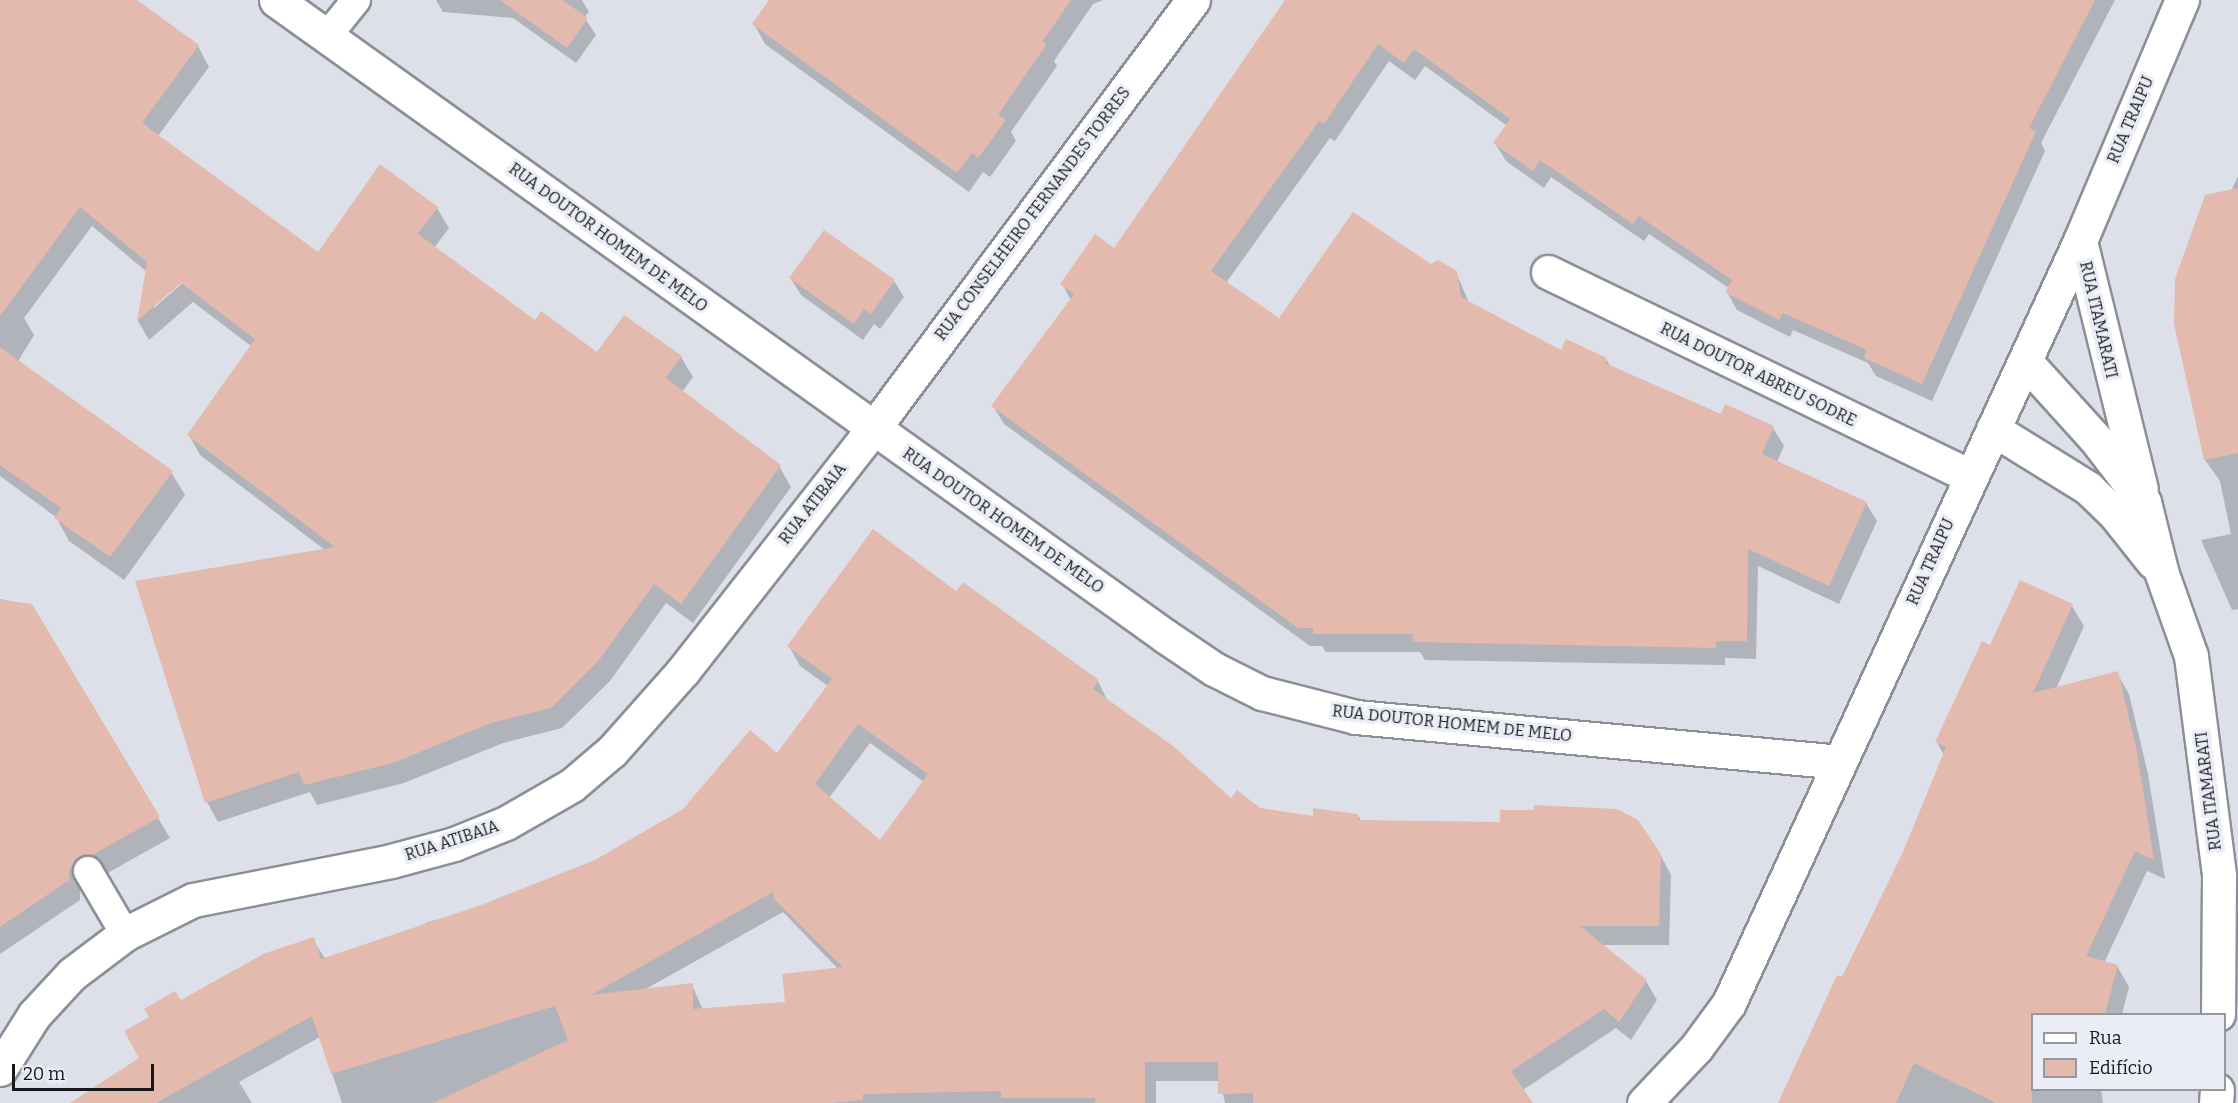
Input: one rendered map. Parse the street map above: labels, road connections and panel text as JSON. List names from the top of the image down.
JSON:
{
  "streets": {
    "street": [
      "RUA TRAIPU",
      "RUA CONSELHEIRO FERNANDES TORRES",
      "RUA DOUTOR HOMEM DE MELO",
      "RUA ITAMARATI",
      "RUA DOUTOR ABREU SODRE",
      "RUA ATIBAIA"
    ]
  },
  "crossings": [
    ["RUA TRAIPU", "RUA DOUTOR HOMEM DE MELO"],
    ["RUA TRAIPU", "RUA ITAMARATI"],
    ["RUA TRAIPU", "RUA DOUTOR ABREU SODRE"],
    ["RUA CONSELHEIRO FERNANDES TORRES", "RUA DOUTOR HOMEM DE MELO"],
    ["RUA CONSELHEIRO FERNANDES TORRES", "RUA ATIBAIA"],
    ["RUA DOUTOR HOMEM DE MELO", "RUA ATIBAIA"]
  ],
  "legend": ["Rua", "Edifício"],
  "scale_bar": "20 m"
}
